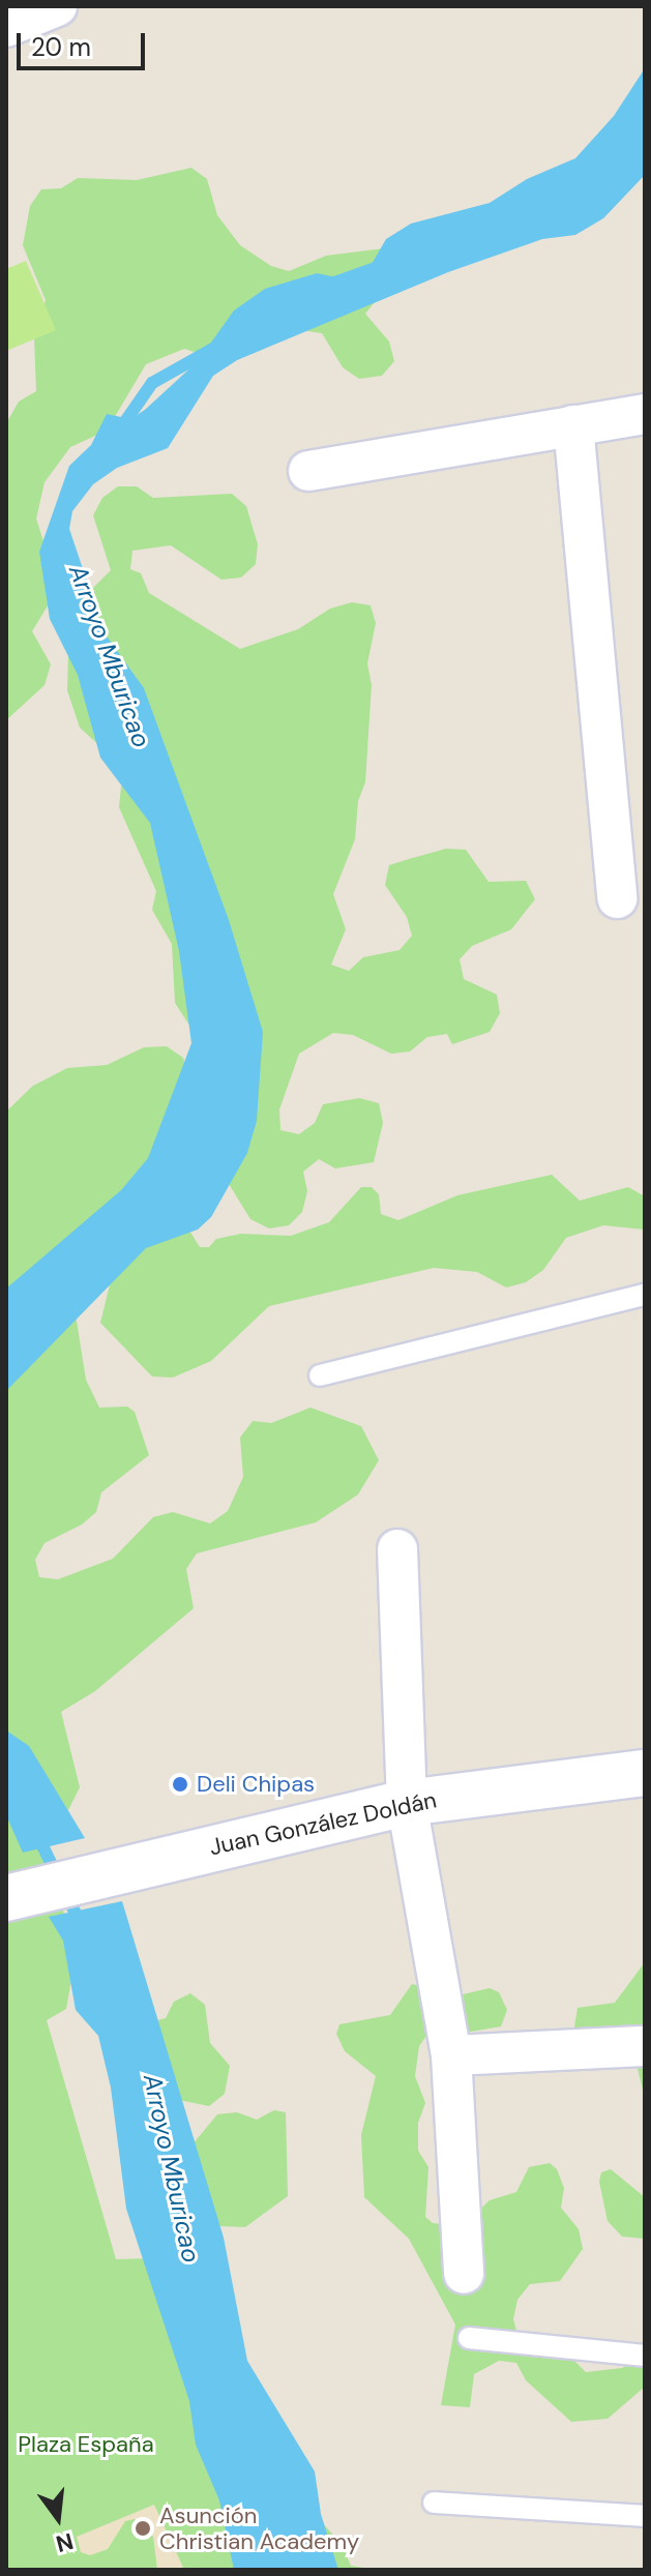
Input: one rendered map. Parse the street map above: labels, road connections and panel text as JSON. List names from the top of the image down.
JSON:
{
  "streets": {
    "street": ["Juan González Doldán"]
  },
  "water": ["Arroyo Mburicao"],
  "parks": ["Plaza España"],
  "places": ["Deli Chipas", "Asunción Christian Academy"],
  "scale_bar": "20 m",
  "north": "bottom"
}
